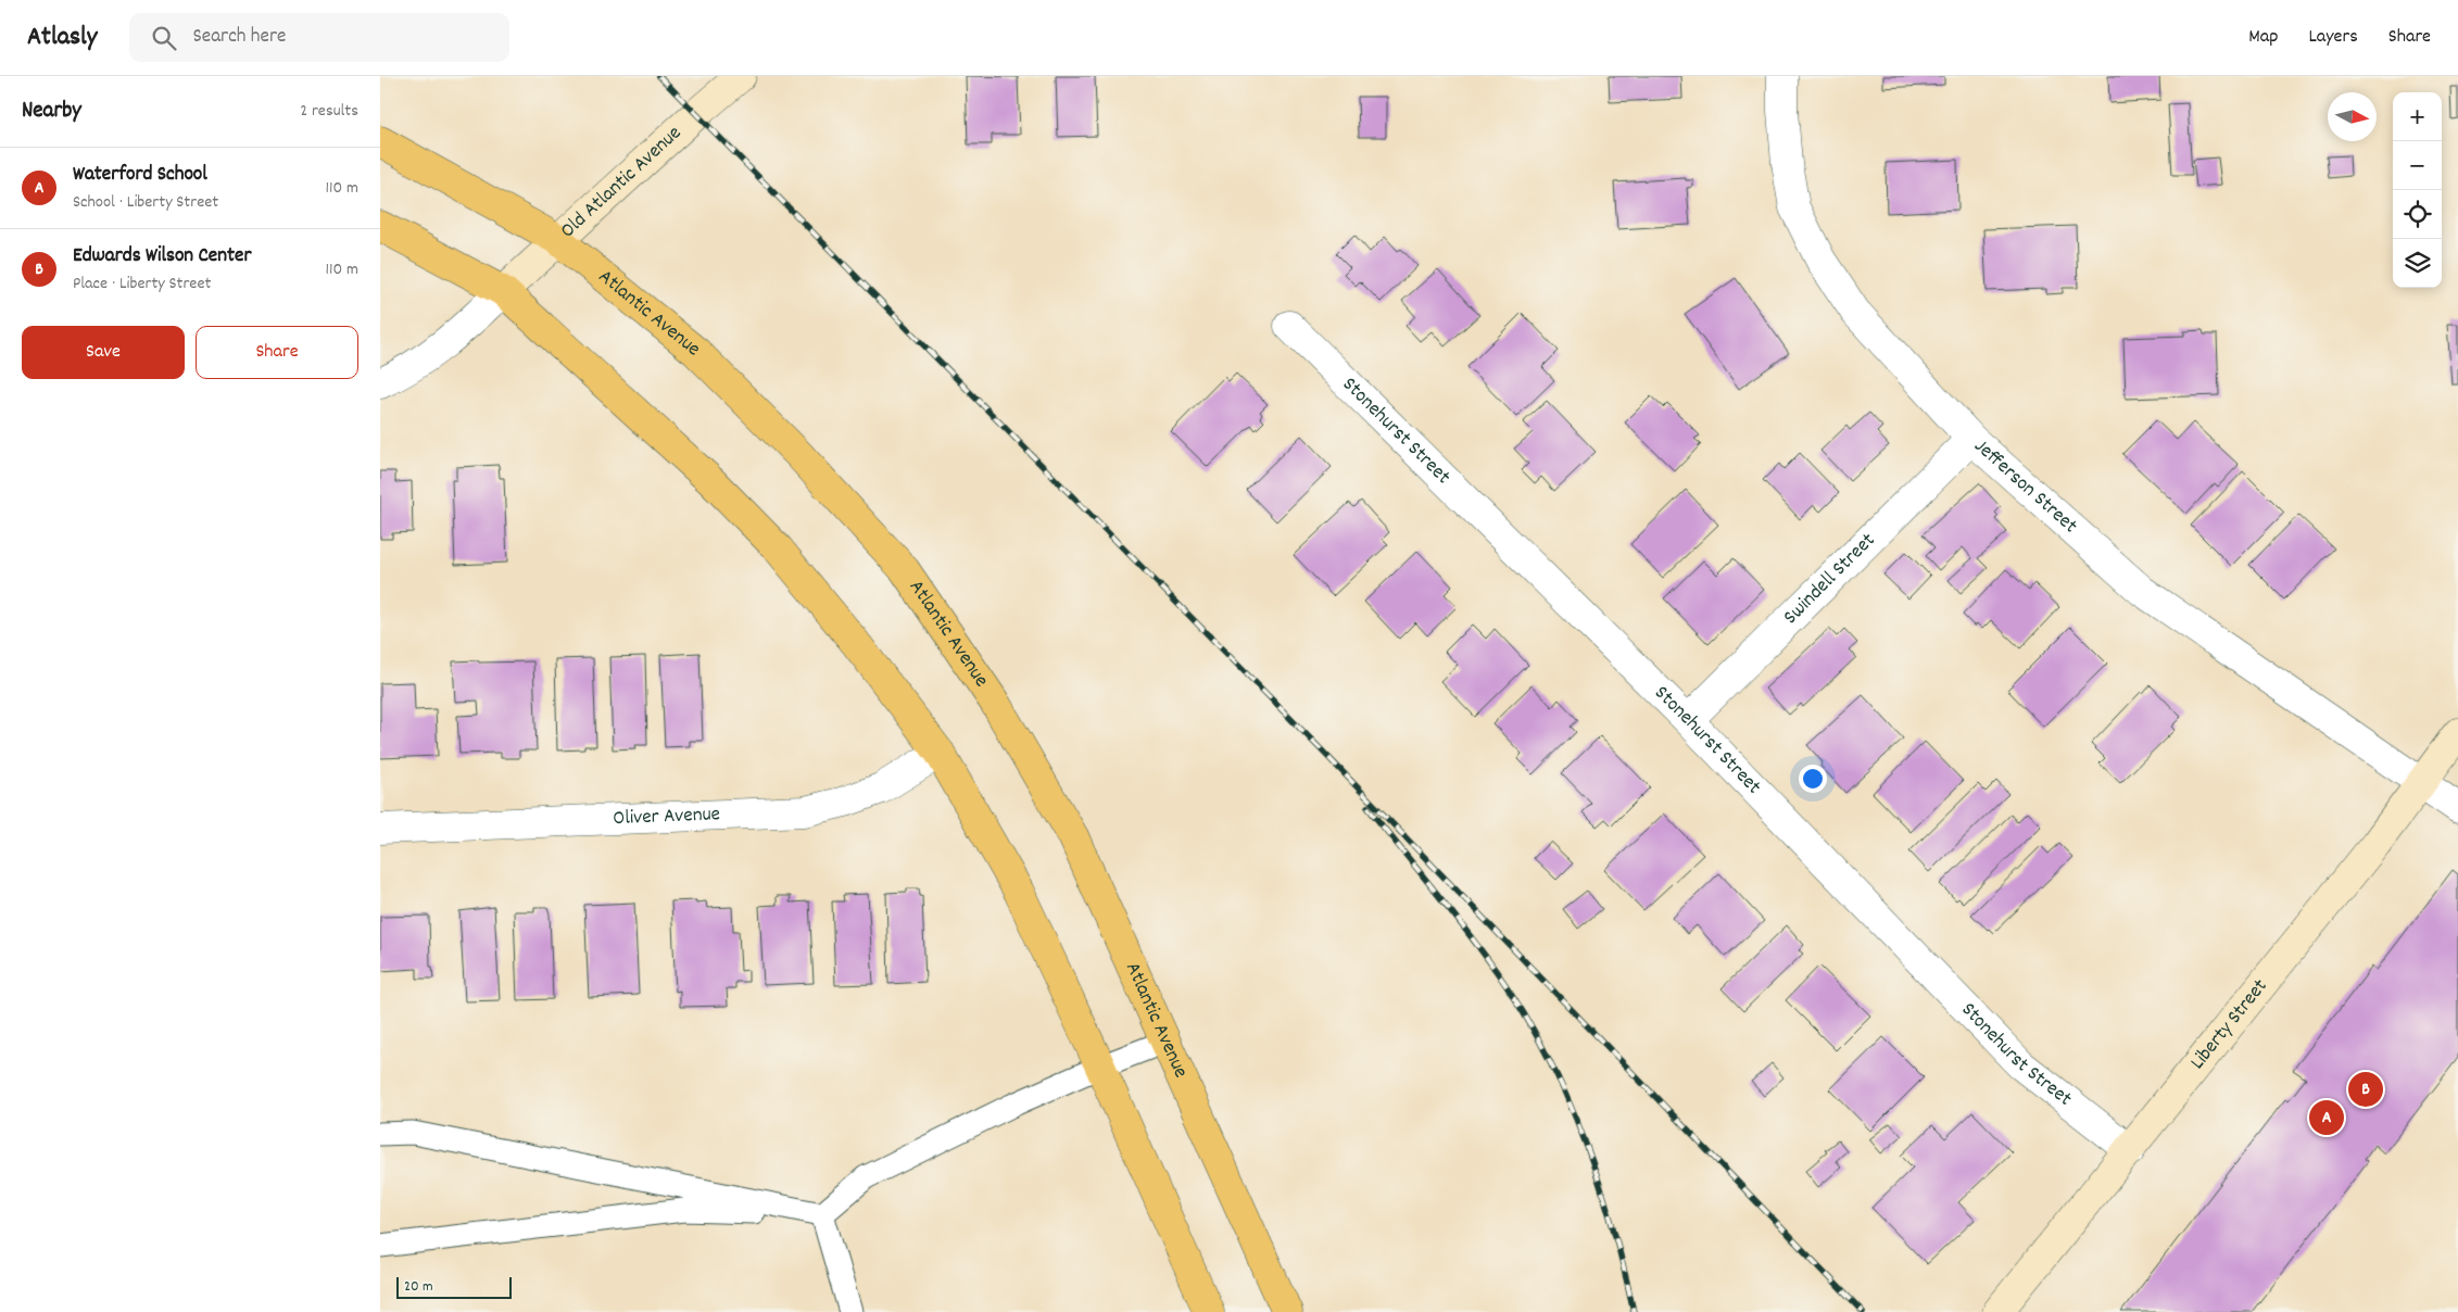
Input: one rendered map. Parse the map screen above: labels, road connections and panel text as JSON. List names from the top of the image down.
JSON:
{
  "streets": {
    "main road": ["Old Atlantic Avenue", "Atlantic Avenue", "Liberty Street"],
    "street": [
      "Stonehurst Street",
      "Jefferson Street",
      "Swindell Street",
      "Oliver Avenue"
    ]
  },
  "crossings": [
    ["Old Atlantic Avenue", "Atlantic Avenue"],
    ["Stonehurst Street", "Swindell Street"],
    ["Stonehurst Street", "Liberty Street"],
    ["Jefferson Street", "Swindell Street"],
    ["Jefferson Street", "Liberty Street"]
  ],
  "scale_bar": "20 m",
  "north": "right",
  "page": {
    "header": "Atlasly",
    "search": "Search here",
    "nav": ["Map", "Layers", "Share"],
    "heading": ["Nearby", "2 results"],
    "map_buttons": ["+", "−"],
    "list": [
      {
        "mark": "A",
        "name": "Waterford School",
        "note": "School · Liberty Street",
        "value": "110 m"
      },
      {
        "mark": "B",
        "name": "Edwards Wilson Center",
        "note": "Place · Liberty Street",
        "value": "110 m"
      }
    ],
    "buttons": ["Save", "Share"],
    "pins": ["B", "A"],
    "scale": "20 m"
  }
}
